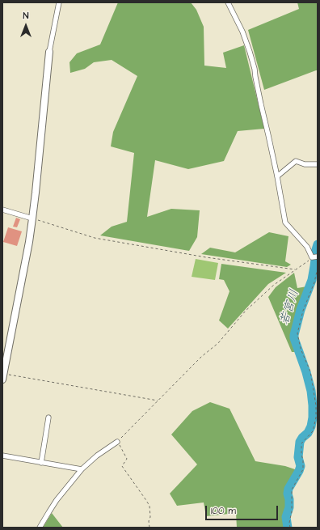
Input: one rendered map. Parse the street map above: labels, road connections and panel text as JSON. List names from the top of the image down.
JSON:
{
  "water": ["若宮川"],
  "scale_bar": "100 m",
  "north": "top"
}
